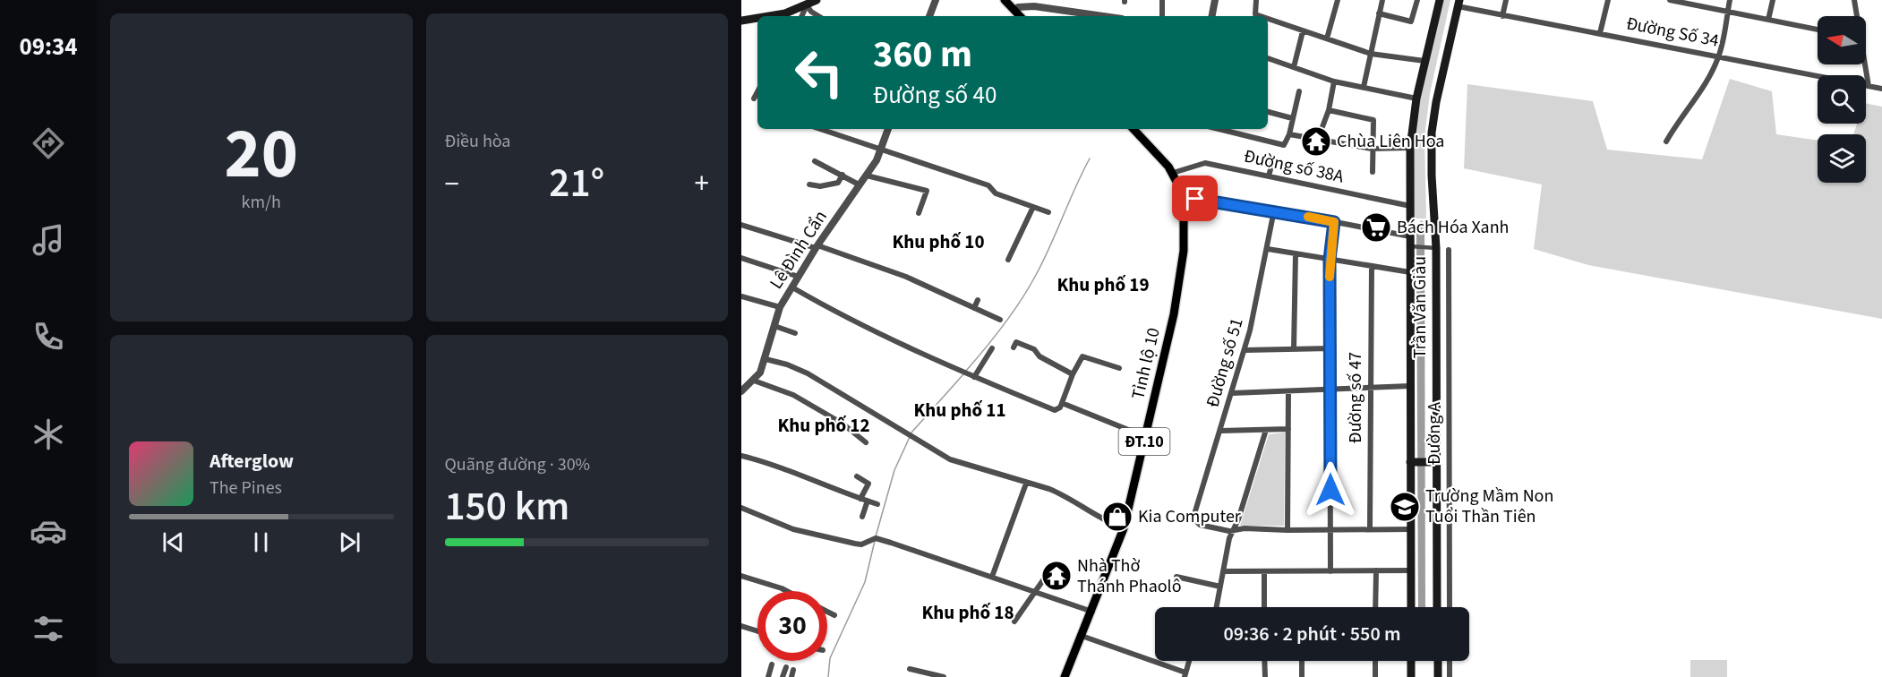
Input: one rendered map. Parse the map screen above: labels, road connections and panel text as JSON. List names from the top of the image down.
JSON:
{
  "streets": {
    "main road": ["Trần Văn Giàu", "Tỉnh lộ 10", "ĐT.10"],
    "street": [
      "Đường Số 34",
      "Đường số 38A",
      "Lê Đình Cẩn",
      "Đường số 51",
      "Đường số 47",
      "Đường A"
    ]
  },
  "crossings": [
    ["Đường Số 34", "Trần Văn Giàu"],
    ["Đường số 38A", "Trần Văn Giàu"],
    ["Đường số 38A", "Tỉnh lộ 10"]
  ],
  "districts": [
    "Khu phố 10",
    "Khu phố 19",
    "Khu phố 11",
    "Khu phố 12",
    "Khu phố 18"
  ],
  "places": {
    "temple": ["Chùa Liên Hoa", "Nhà Thờ Thánh Phaolô"],
    "supermarket": ["Bách Hóa Xanh"],
    "school or university": ["Trường Mầm Non Tuổi Thần Tiên"],
    "shop": ["Kia Computer"]
  },
  "north": "left",
  "page": {
    "tabs": "09:34",
    "tile": [
      ["20", "km/h"],
      "Điều hòa",
      ["Quãng đường · 30%", "150 km"]
    ],
    "turn": ["360 m", "Đường số 40"],
    "heat": ["−", "21°", "+"],
    "song": ["Afterglow", "The Pines"],
    "limit": "30",
    "trip": "09:36 · 2 phút · 550 m"
  }
}
